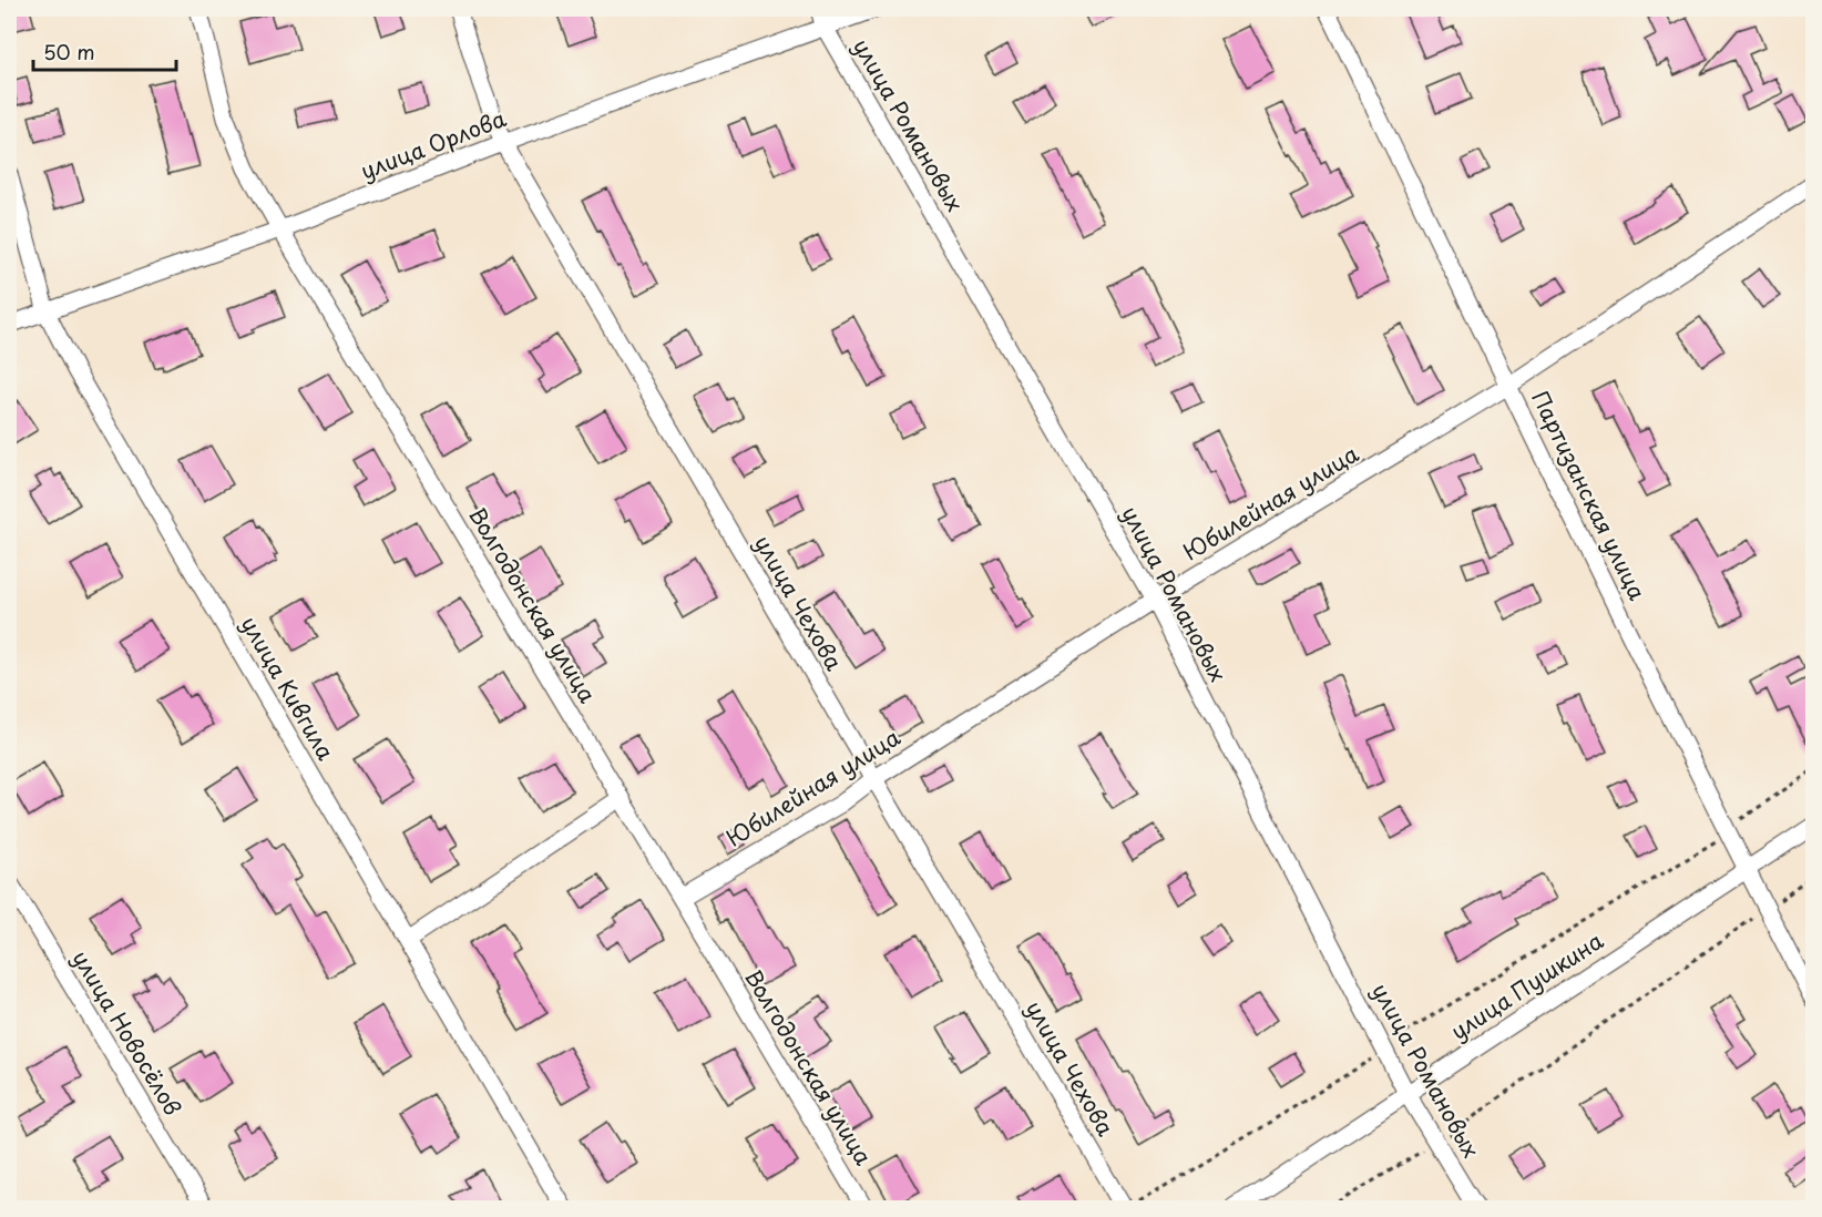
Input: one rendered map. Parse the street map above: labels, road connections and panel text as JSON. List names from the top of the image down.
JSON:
{
  "streets": {
    "street": [
      "улица Романовых",
      "улица Орлова",
      "Партизанская улица",
      "Юбилейная улица",
      "улица Чехова",
      "Волгодонская улица",
      "улица Кивгила",
      "улица Пушкина",
      "улица Новосёлов"
    ]
  },
  "crossings": [
    ["улица Романовых", "улица Орлова"],
    ["улица Романовых", "Юбилейная улица"],
    ["улица Романовых", "улица Пушкина"],
    ["улица Орлова", "улица Чехова"],
    ["улица Орлова", "Волгодонская улица"],
    ["улица Орлова", "улица Кивгила"],
    ["Партизанская улица", "Юбилейная улица"],
    ["Партизанская улица", "улица Пушкина"],
    ["Юбилейная улица", "улица Чехова"],
    ["Юбилейная улица", "Волгодонская улица"]
  ],
  "scale_bar": "50 m"
}
